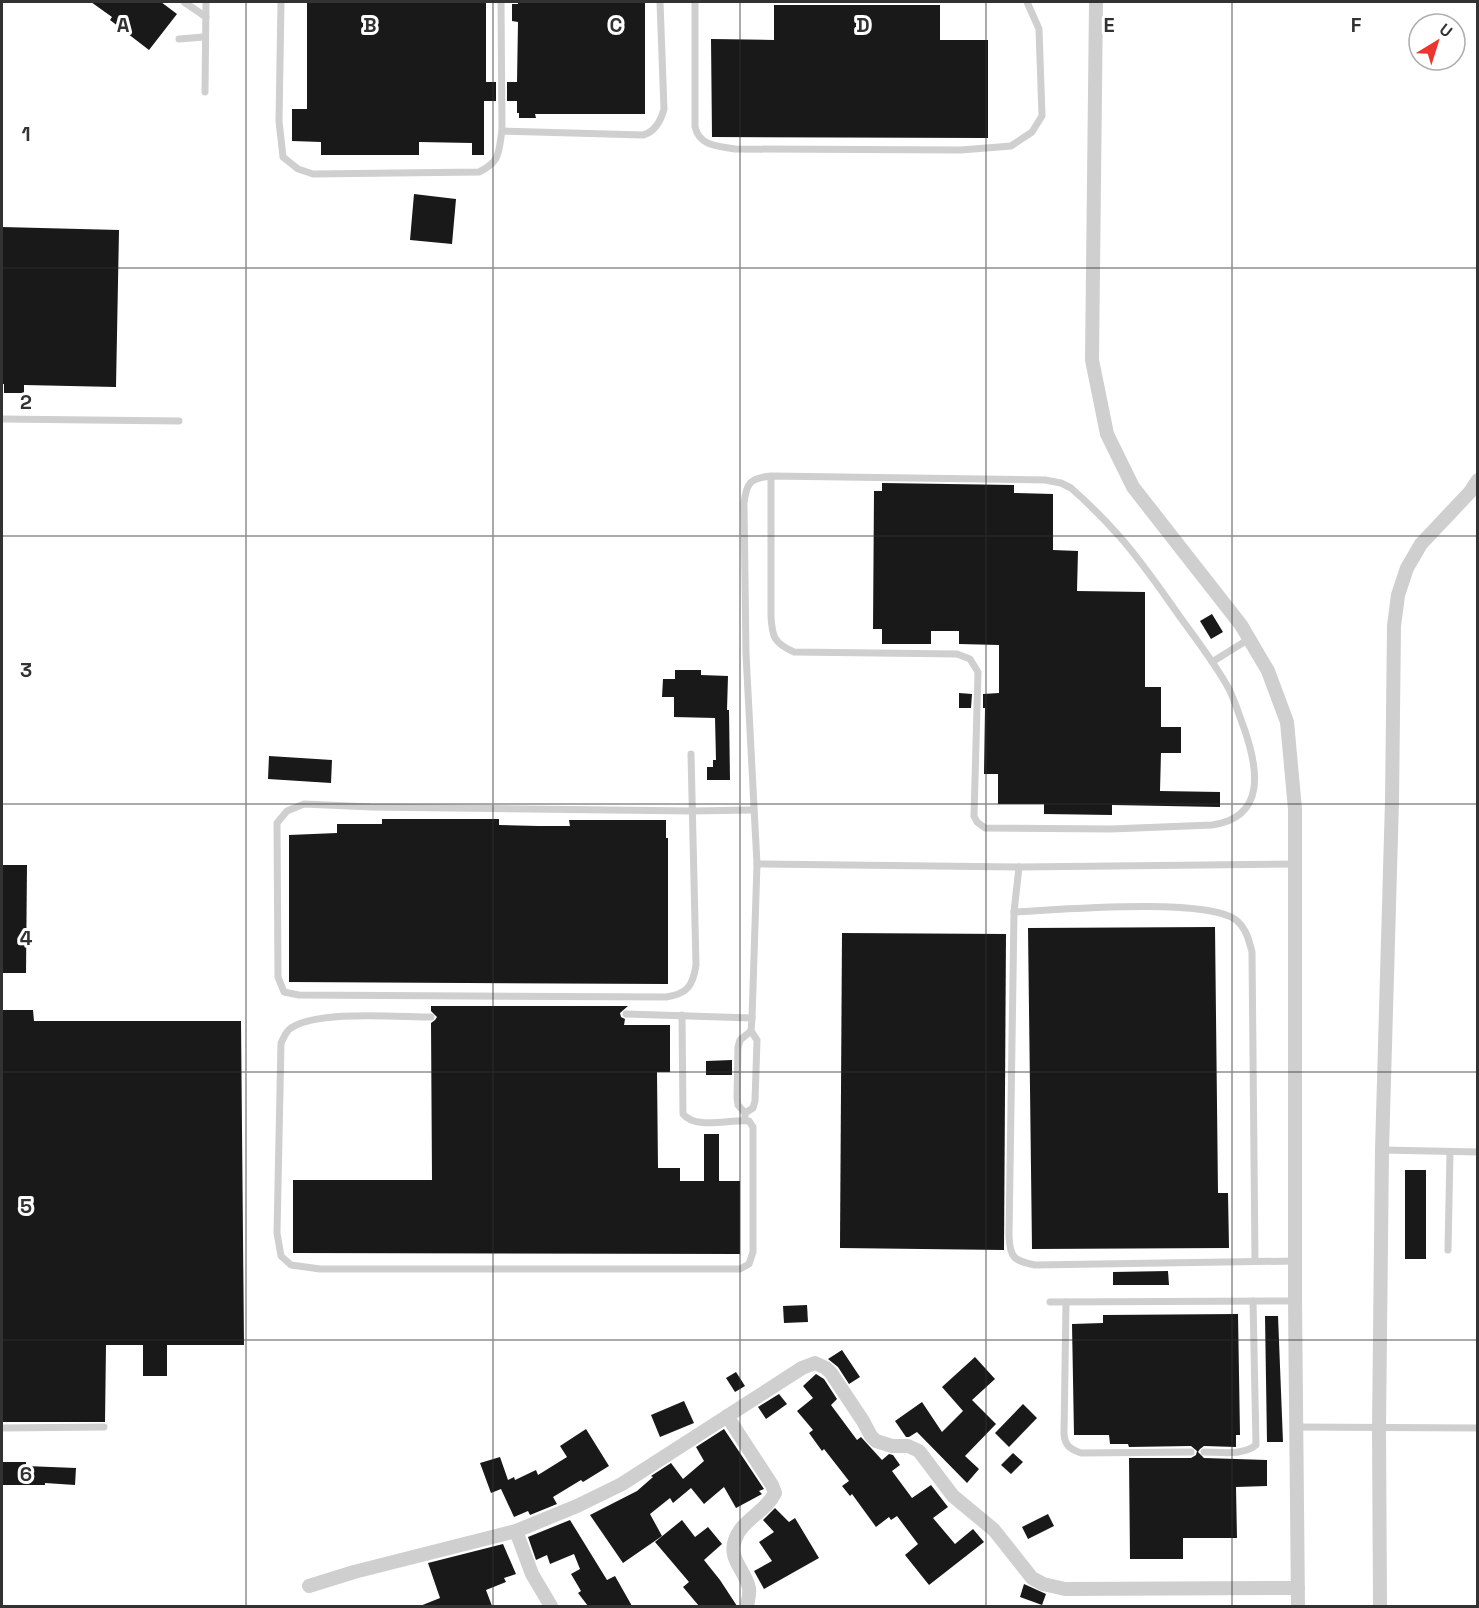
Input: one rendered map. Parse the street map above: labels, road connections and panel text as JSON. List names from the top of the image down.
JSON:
{
  "north": "top right",
  "grid": {
    "columns": [
      "A",
      "B",
      "C",
      "D",
      "E",
      "F"
    ],
    "rows": [
      "1",
      "2",
      "3",
      "4",
      "5",
      "6"
    ]
  }
}
